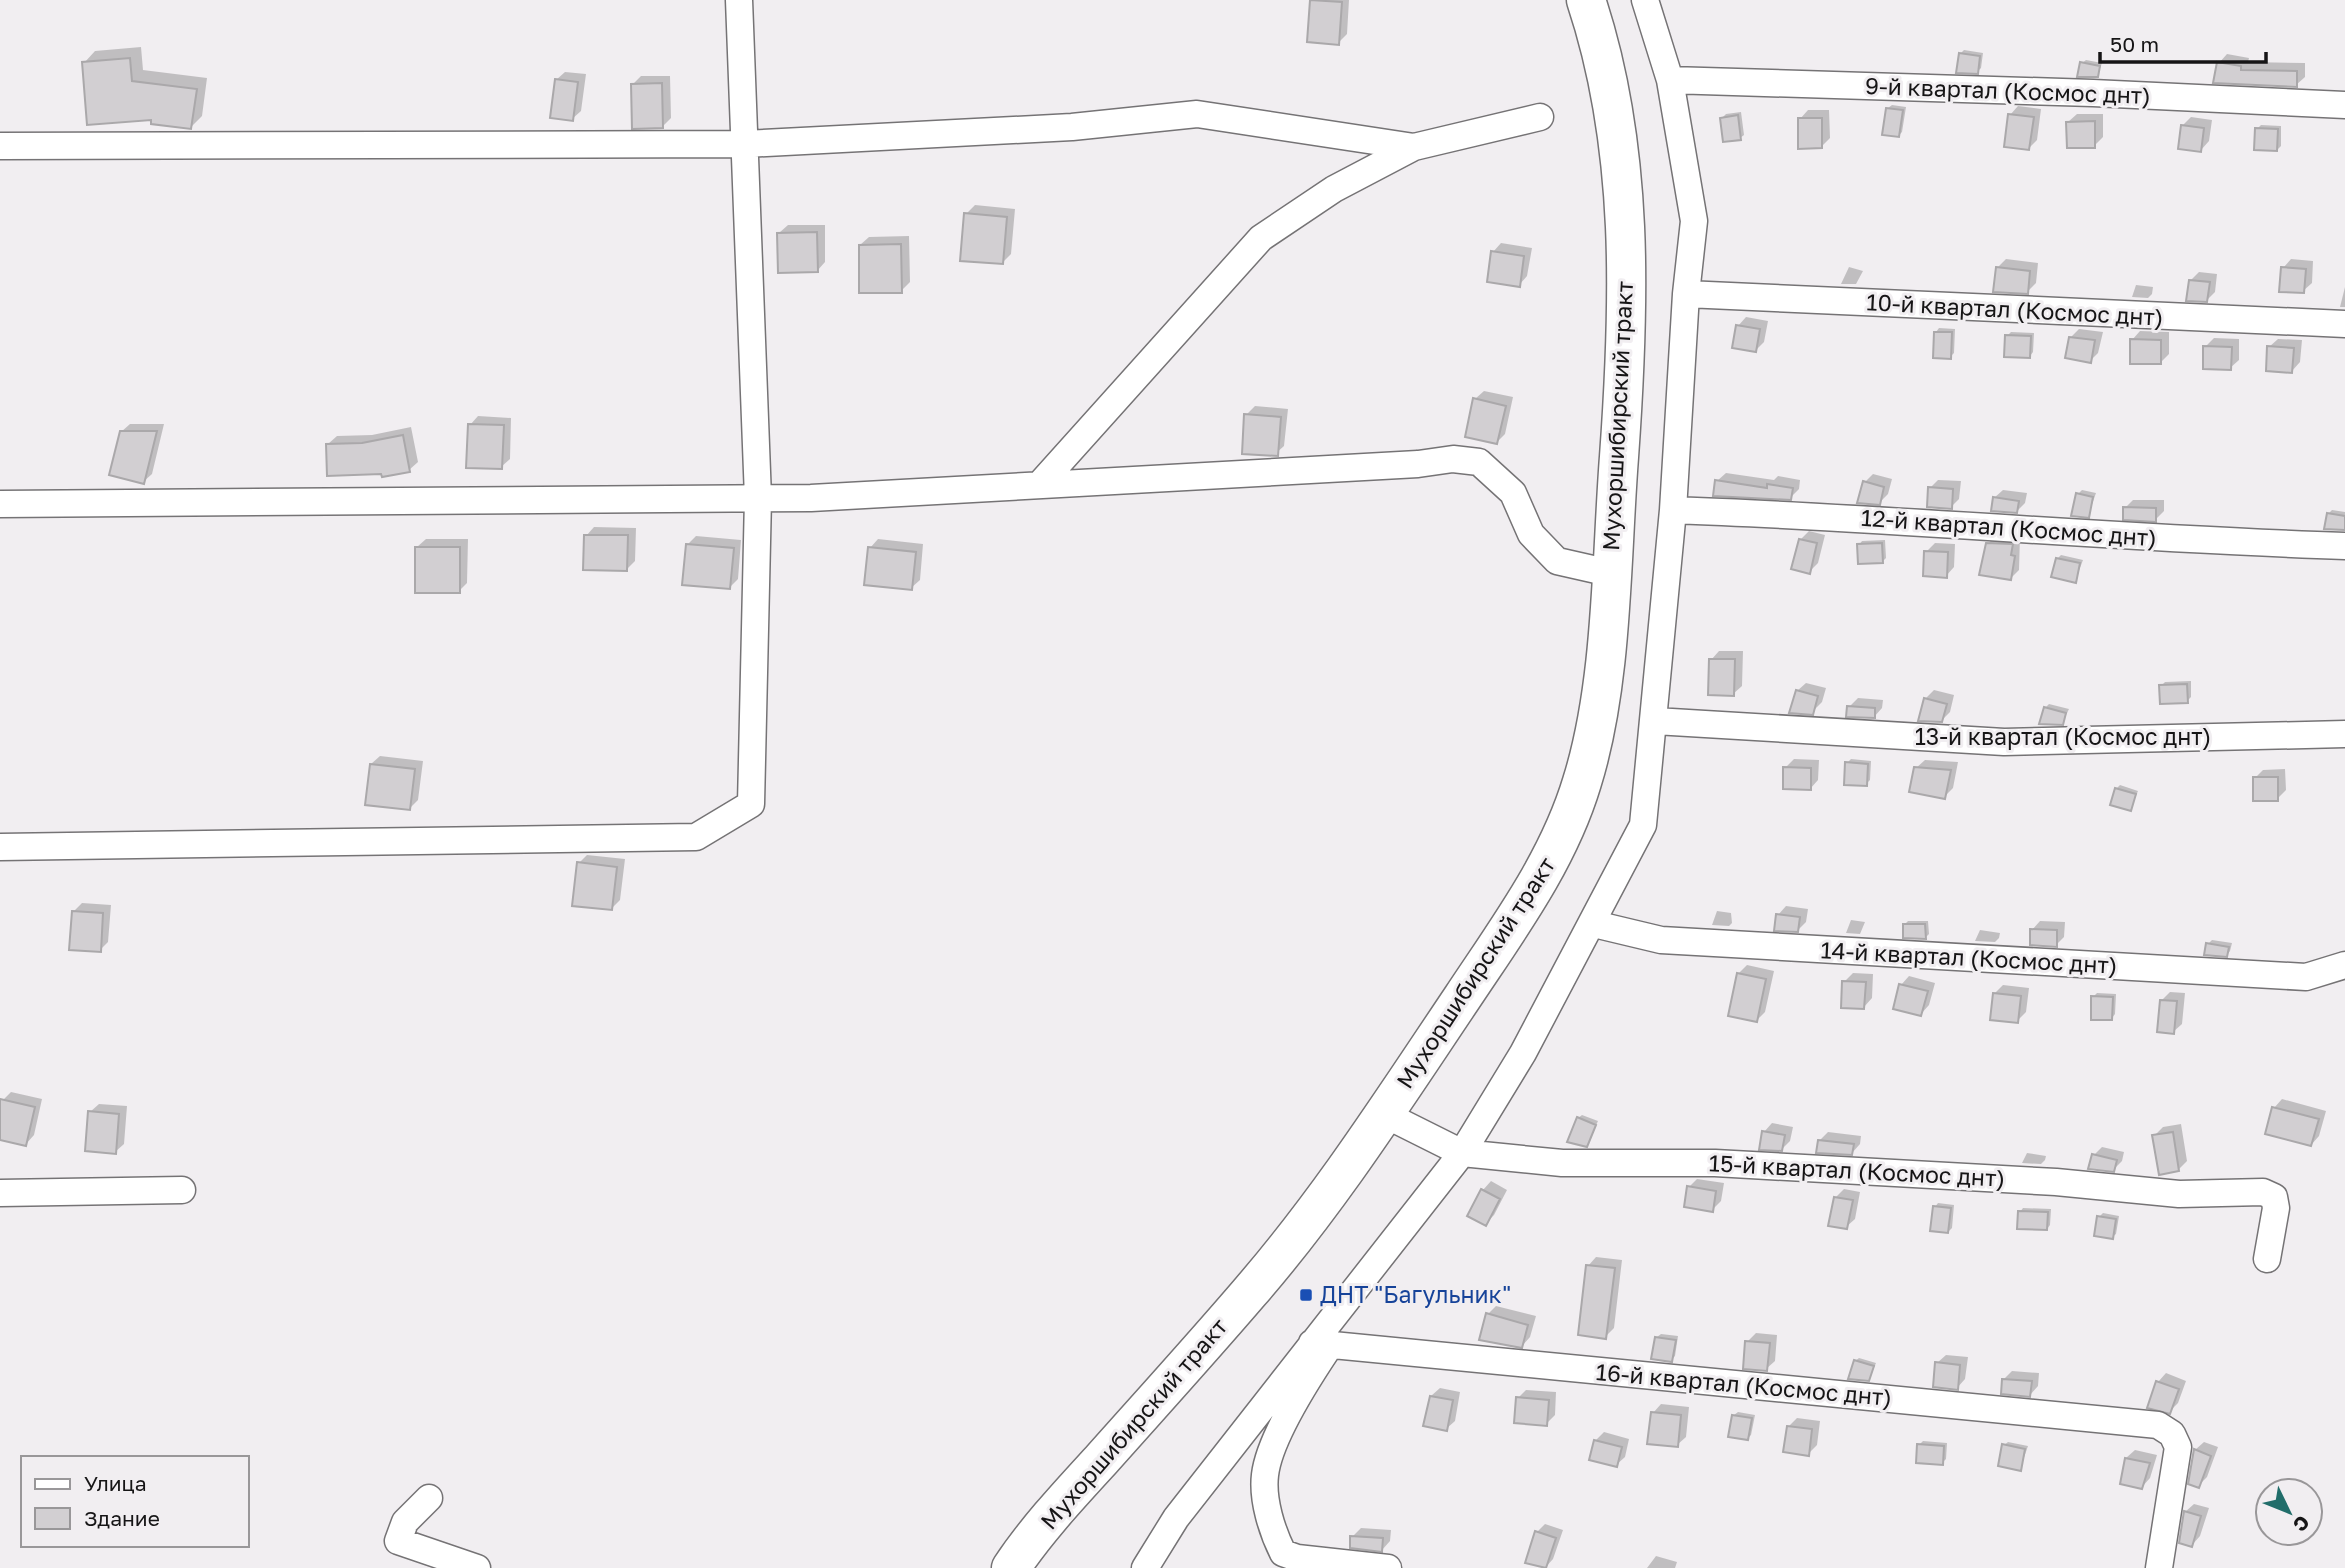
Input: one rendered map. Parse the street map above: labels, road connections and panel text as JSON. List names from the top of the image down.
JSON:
{
  "streets": {
    "main road": ["Мухоршибирский тракт"],
    "street": [
      "9-й квартал (Космос днт)",
      "10-й квартал (Космос днт)",
      "12-й квартал (Космос днт)",
      "13-й квартал (Космос днт)",
      "14-й квартал (Космос днт)",
      "15-й квартал (Космос днт)",
      "16-й квартал (Космос днт)"
    ]
  },
  "crossings": [
    ["Мухоршибирский тракт", "15-й квартал (Космос днт)"]
  ],
  "places": {
    "transit": ["ДНТ \"Багульник\""]
  },
  "legend": ["Улица", "Здание"],
  "scale_bar": "50 m",
  "north": "bottom right"
}
